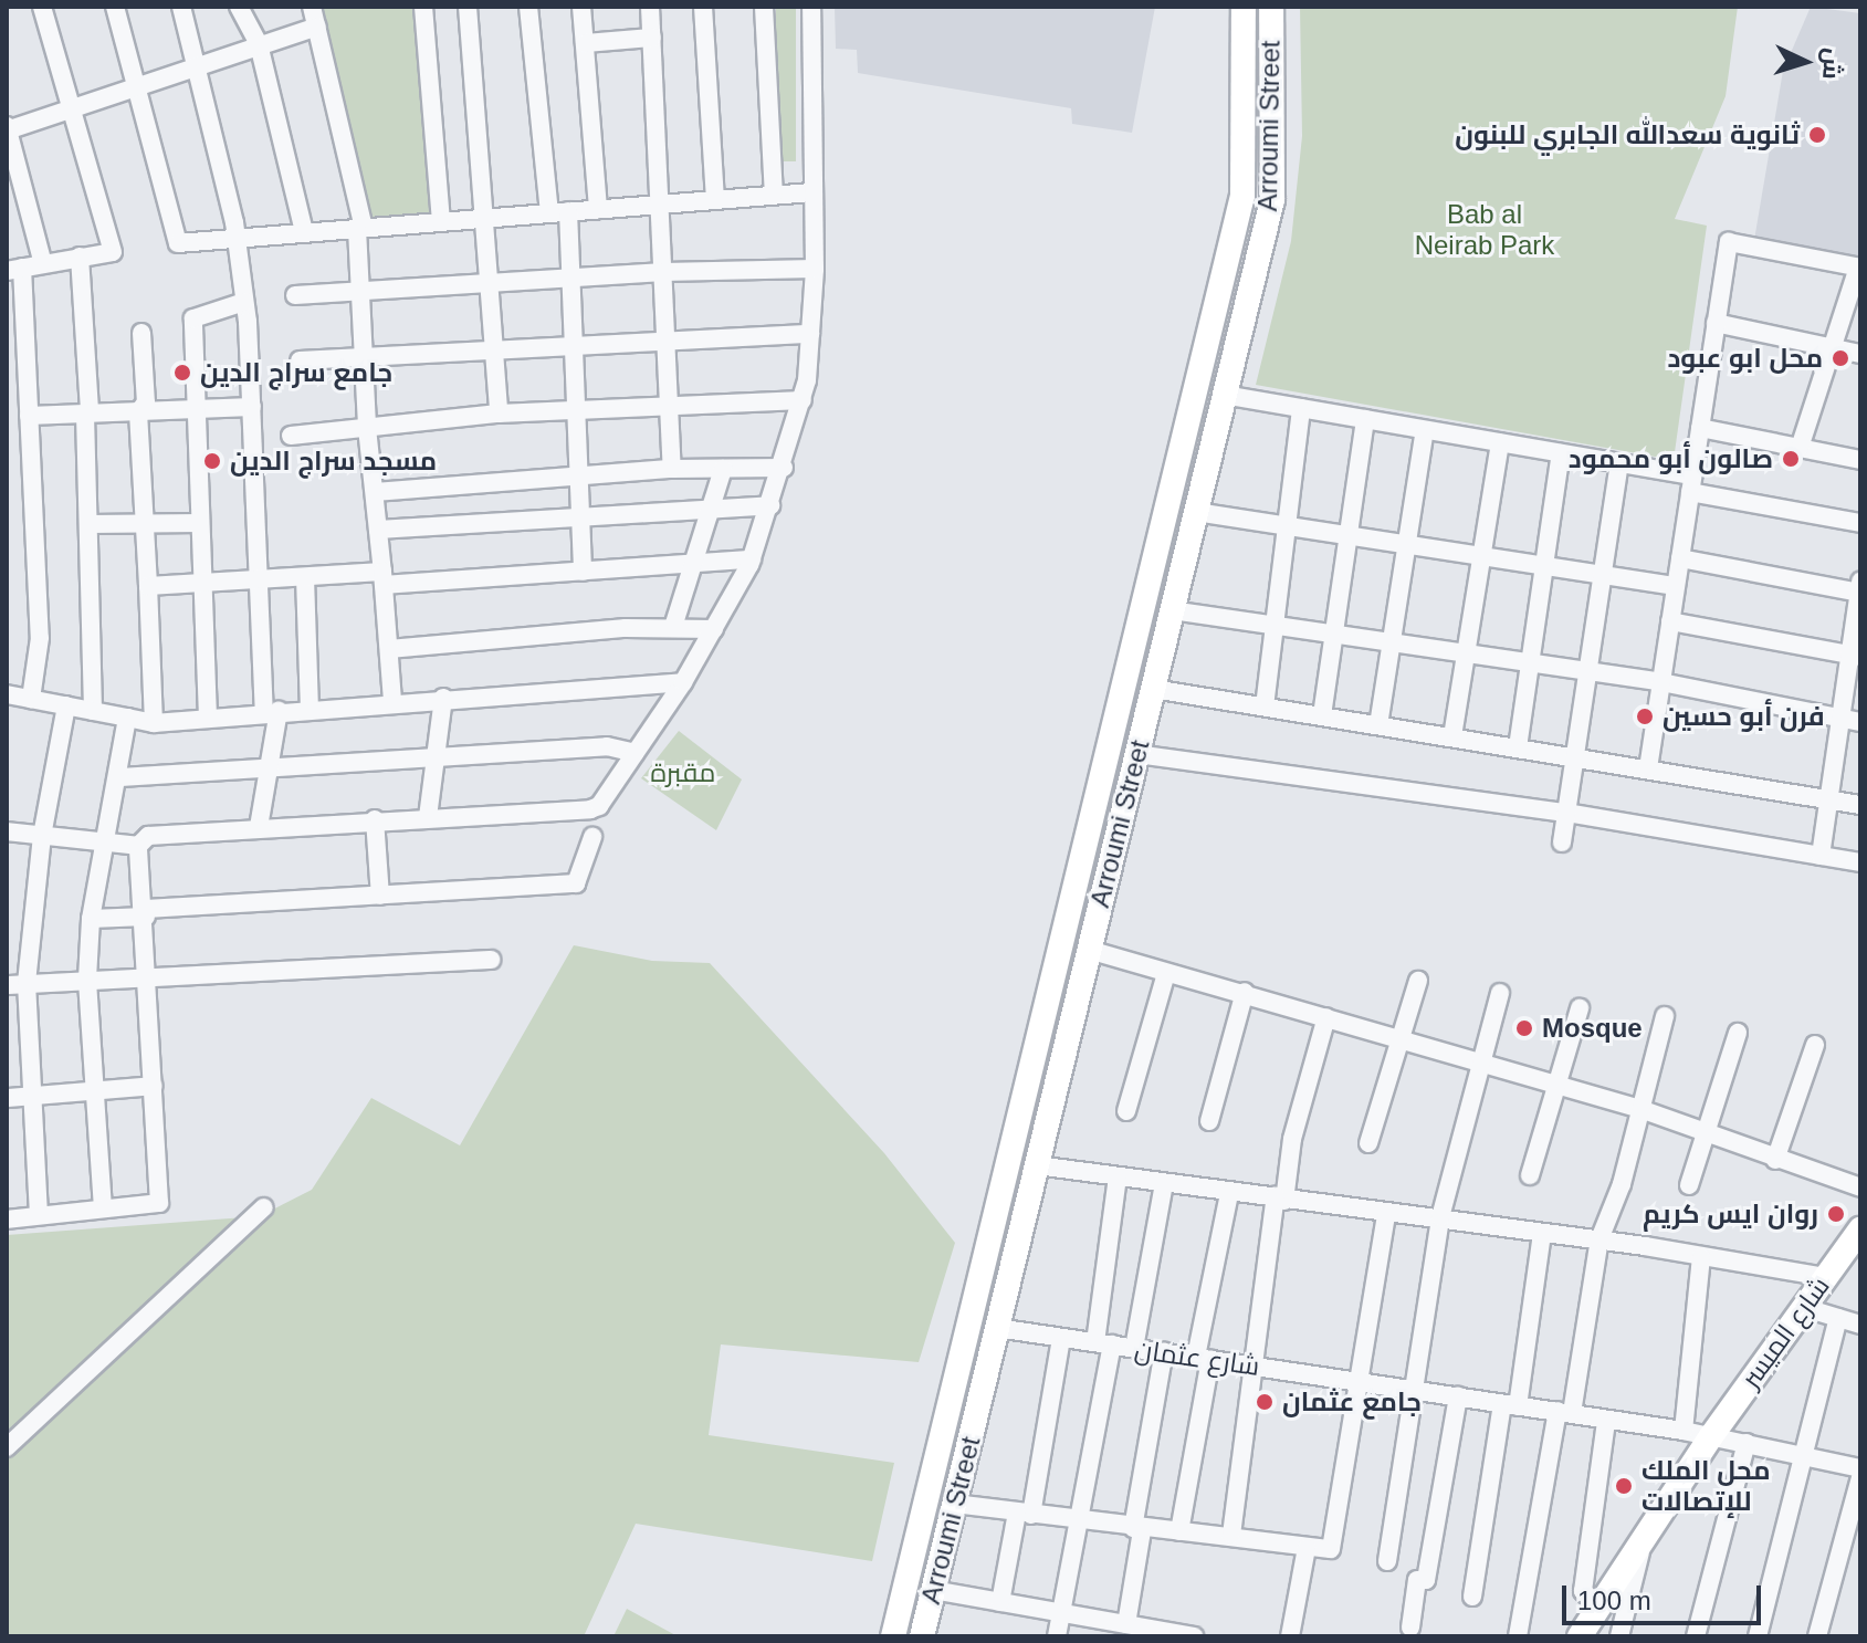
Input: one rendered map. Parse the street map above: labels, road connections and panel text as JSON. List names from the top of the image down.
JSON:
{
  "streets": {
    "main road": ["Arroumi Street", "شارع الميسر"],
    "street": ["شارع عثمان"]
  },
  "crossings": [
    ["Arroumi Street", "شارع عثمان"],
    ["شارع الميسر", "شارع عثمان"]
  ],
  "parks": ["Bab al Neirab Park", "مقبرة"],
  "places": [
    "ثانوية سعدالله الجابري للبنون",
    "محل ابو عبود",
    "جامع سراج الدين",
    "صالون أبو محمود",
    "مسجد سراج الدين",
    "فرن أبو حسين",
    "Mosque",
    "روان ايس كريم",
    "جامع عثمان",
    "محل الملك للإتصالات"
  ],
  "scale_bar": "100 m",
  "north": "right"
}
